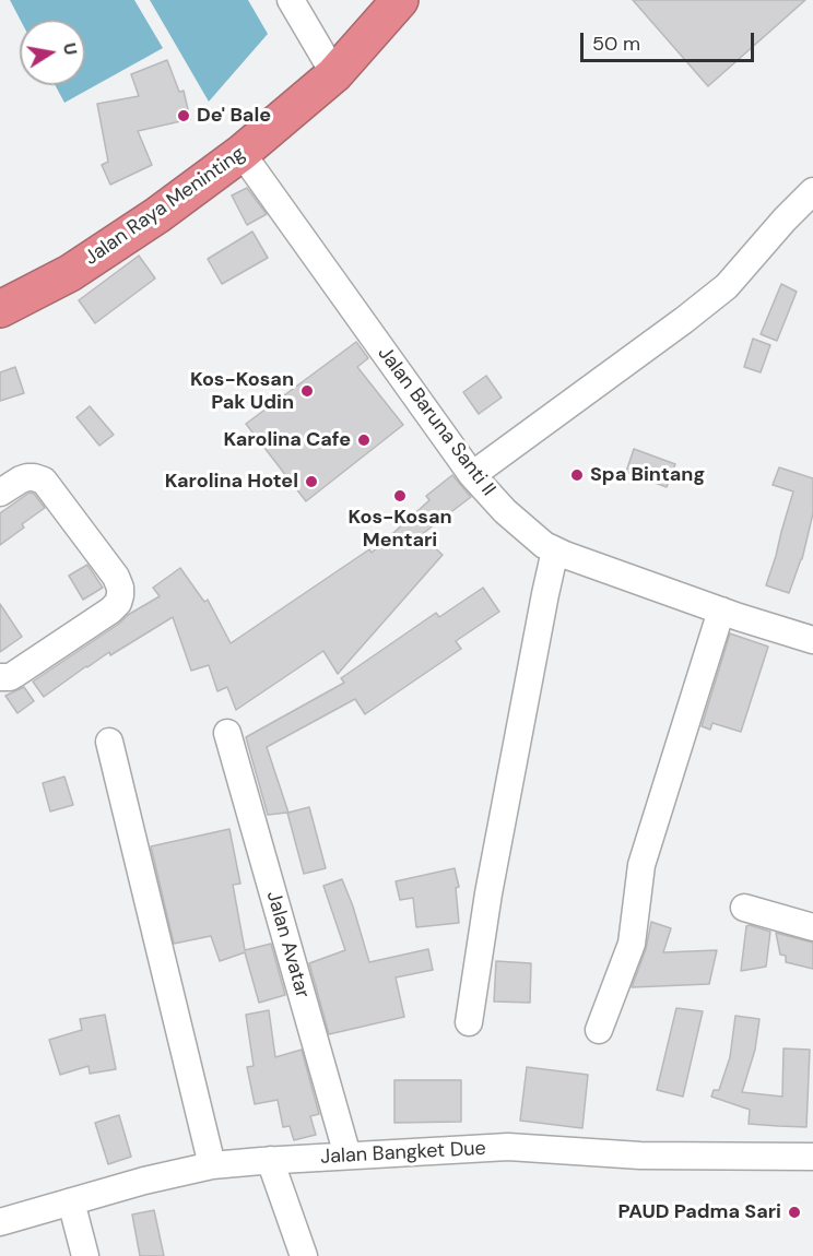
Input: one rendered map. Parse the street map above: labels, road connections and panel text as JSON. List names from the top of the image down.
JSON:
{
  "streets": {
    "highway": ["Jalan Raya Meninting"],
    "street": ["Jalan Baruna Santi II", "Jalan Avatar", "Jalan Bangket Due"]
  },
  "crossings": [
    ["Jalan Raya Meninting", "Jalan Baruna Santi II"],
    ["Jalan Avatar", "Jalan Bangket Due"]
  ],
  "places": [
    "De' Bale",
    "Kos-Kosan Pak Udin",
    "Karolina Cafe",
    "Spa Bintang",
    "Karolina Hotel",
    "Kos-Kosan Mentari",
    "PAUD Padma Sari"
  ],
  "scale_bar": "50 m",
  "north": "right"
}
